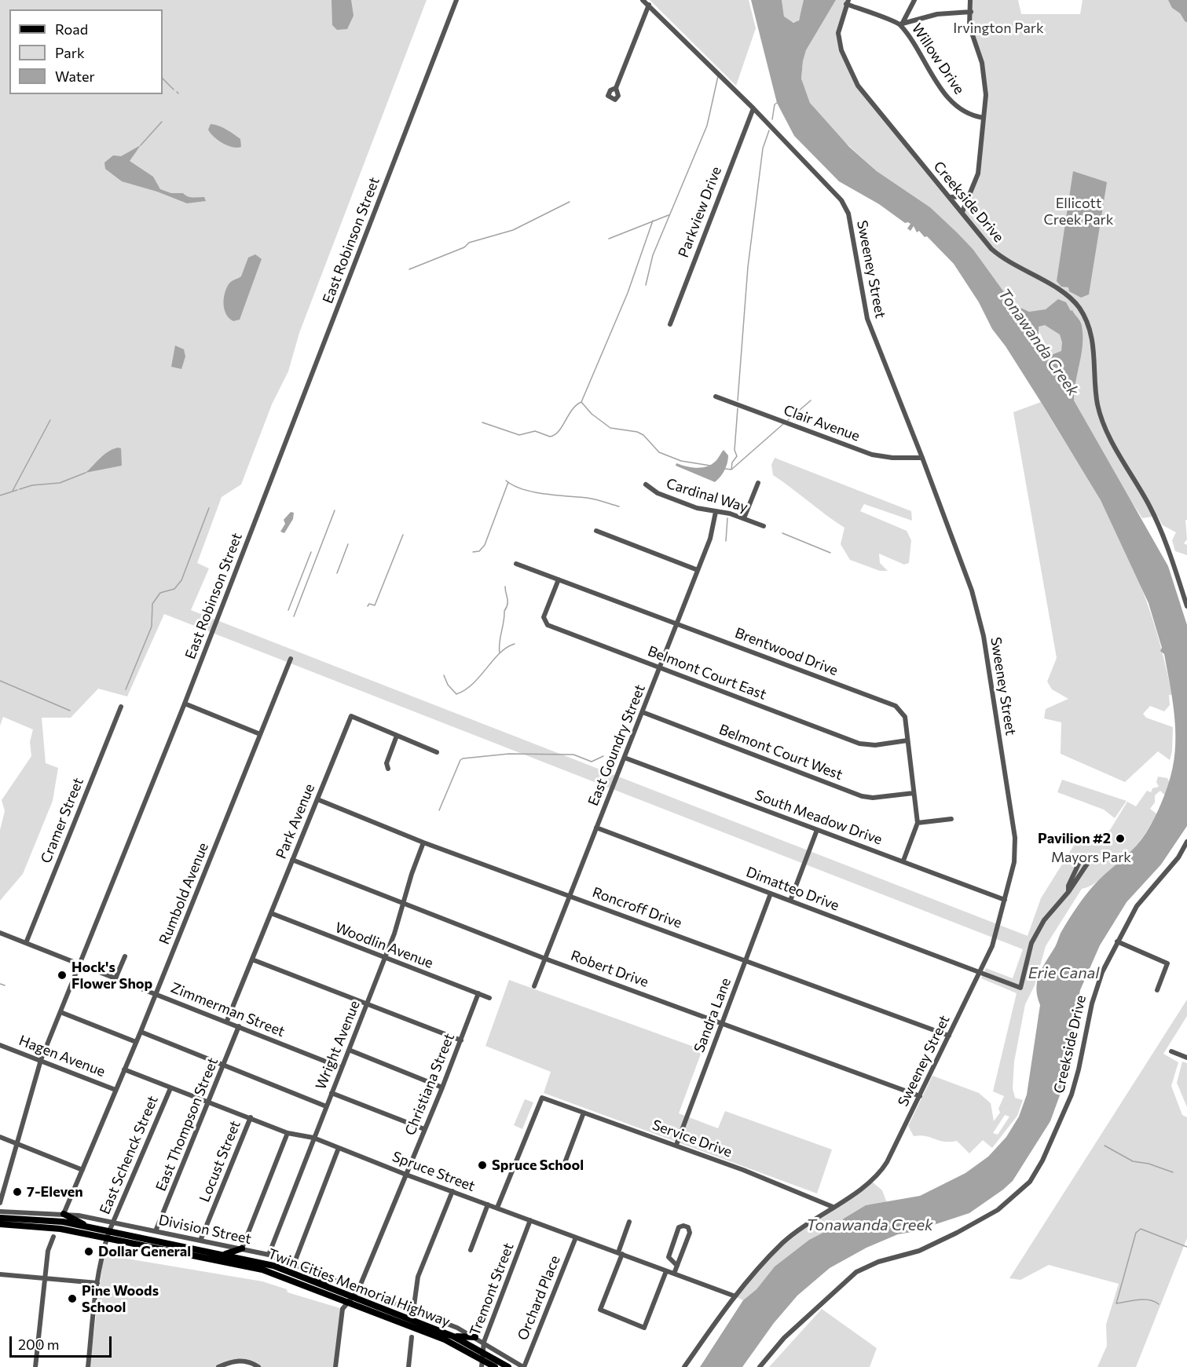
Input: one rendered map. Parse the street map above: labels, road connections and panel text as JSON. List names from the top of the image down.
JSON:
{
  "streets": {
    "main road": ["Twin Cities Memorial Highway"],
    "street": [
      "Willow Drive",
      "Creekside Drive",
      "Parkview Drive",
      "East Robinson Street",
      "Sweeney Street",
      "Clair Avenue",
      "Cardinal Way",
      "Brentwood Drive",
      "Belmont Court East",
      "East Goundry Street",
      "Belmont Court West",
      "South Meadow Drive",
      "Cramer Street",
      "Park Avenue",
      "Dimatteo Drive",
      "Rumbold Avenue",
      "Roncroff Drive",
      "Woodlin Avenue",
      "Robert Drive",
      "Zimmerman Street",
      "Sandra Lane",
      "Wright Avenue",
      "Hagen Avenue",
      "Christiana Street",
      "East Thompson Street",
      "Service Drive",
      "East Schenck Street",
      "Locust Street",
      "Spruce Street",
      "Division Street",
      "Tremont Street",
      "Orchard Place"
    ]
  },
  "crossings": [
    ["Willow Drive", "Creekside Drive"],
    ["Parkview Drive", "Sweeney Street"],
    ["East Robinson Street", "Zimmerman Street"],
    ["East Robinson Street", "Hagen Avenue"],
    ["Sweeney Street", "Clair Avenue"],
    ["Sweeney Street", "South Meadow Drive"],
    ["Sweeney Street", "Dimatteo Drive"],
    ["Sweeney Street", "Roncroff Drive"],
    ["Sweeney Street", "Robert Drive"],
    ["Sweeney Street", "Service Drive"],
    ["Sweeney Street", "Spruce Street"],
    ["Cardinal Way", "East Goundry Street"],
    ["Brentwood Drive", "Belmont Court East"],
    ["Brentwood Drive", "East Goundry Street"],
    ["Brentwood Drive", "Belmont Court West"],
    ["Brentwood Drive", "South Meadow Drive"],
    ["Belmont Court East", "East Goundry Street"],
    ["East Goundry Street", "Belmont Court West"],
    ["East Goundry Street", "South Meadow Drive"],
    ["East Goundry Street", "Dimatteo Drive"],
    ["East Goundry Street", "Roncroff Drive"],
    ["East Goundry Street", "Robert Drive"],
    ["Cramer Street", "Zimmerman Street"],
    ["Park Avenue", "Roncroff Drive"],
    ["Park Avenue", "Woodlin Avenue"],
    ["Park Avenue", "Robert Drive"],
    ["Park Avenue", "Zimmerman Street"],
    ["Dimatteo Drive", "Sandra Lane"],
    ["Rumbold Avenue", "Zimmerman Street"],
    ["Rumbold Avenue", "Hagen Avenue"],
    ["Rumbold Avenue", "Spruce Street"],
    ["Rumbold Avenue", "Division Street"],
    ["Roncroff Drive", "Sandra Lane"],
    ["Roncroff Drive", "Wright Avenue"],
    ["Woodlin Avenue", "Wright Avenue"],
    ["Woodlin Avenue", "Christiana Street"],
    ["Robert Drive", "Sandra Lane"],
    ["Robert Drive", "Wright Avenue"],
    ["Zimmerman Street", "Wright Avenue"],
    ["Zimmerman Street", "East Thompson Street"],
    ["Sandra Lane", "Service Drive"],
    ["Wright Avenue", "Spruce Street"],
    ["Wright Avenue", "Division Street"],
    ["Christiana Street", "Spruce Street"],
    ["Christiana Street", "Division Street"],
    ["Christiana Street", "Twin Cities Memorial Highway"],
    ["East Thompson Street", "Spruce Street"],
    ["East Thompson Street", "Division Street"],
    ["Service Drive", "Spruce Street"],
    ["East Schenck Street", "Spruce Street"],
    ["East Schenck Street", "Division Street"],
    ["East Schenck Street", "Twin Cities Memorial Highway"],
    ["Locust Street", "Spruce Street"],
    ["Locust Street", "Division Street"],
    ["Spruce Street", "Tremont Street"],
    ["Spruce Street", "Orchard Place"],
    ["Division Street", "Tremont Street"],
    ["Division Street", "Orchard Place"],
    ["Twin Cities Memorial Highway", "Tremont Street"]
  ],
  "water": ["Tonawanda Creek", "Erie Canal"],
  "parks": ["Irvington Park", "Ellicott Creek Park", "Mayors Park"],
  "places": [
    "Pavilion #2",
    "Hock's Flower Shop",
    "Spruce School",
    "7-Eleven",
    "Dollar General",
    "Pine Woods School"
  ],
  "legend": ["Road", "Park", "Water"],
  "scale_bar": "200 m"
}
